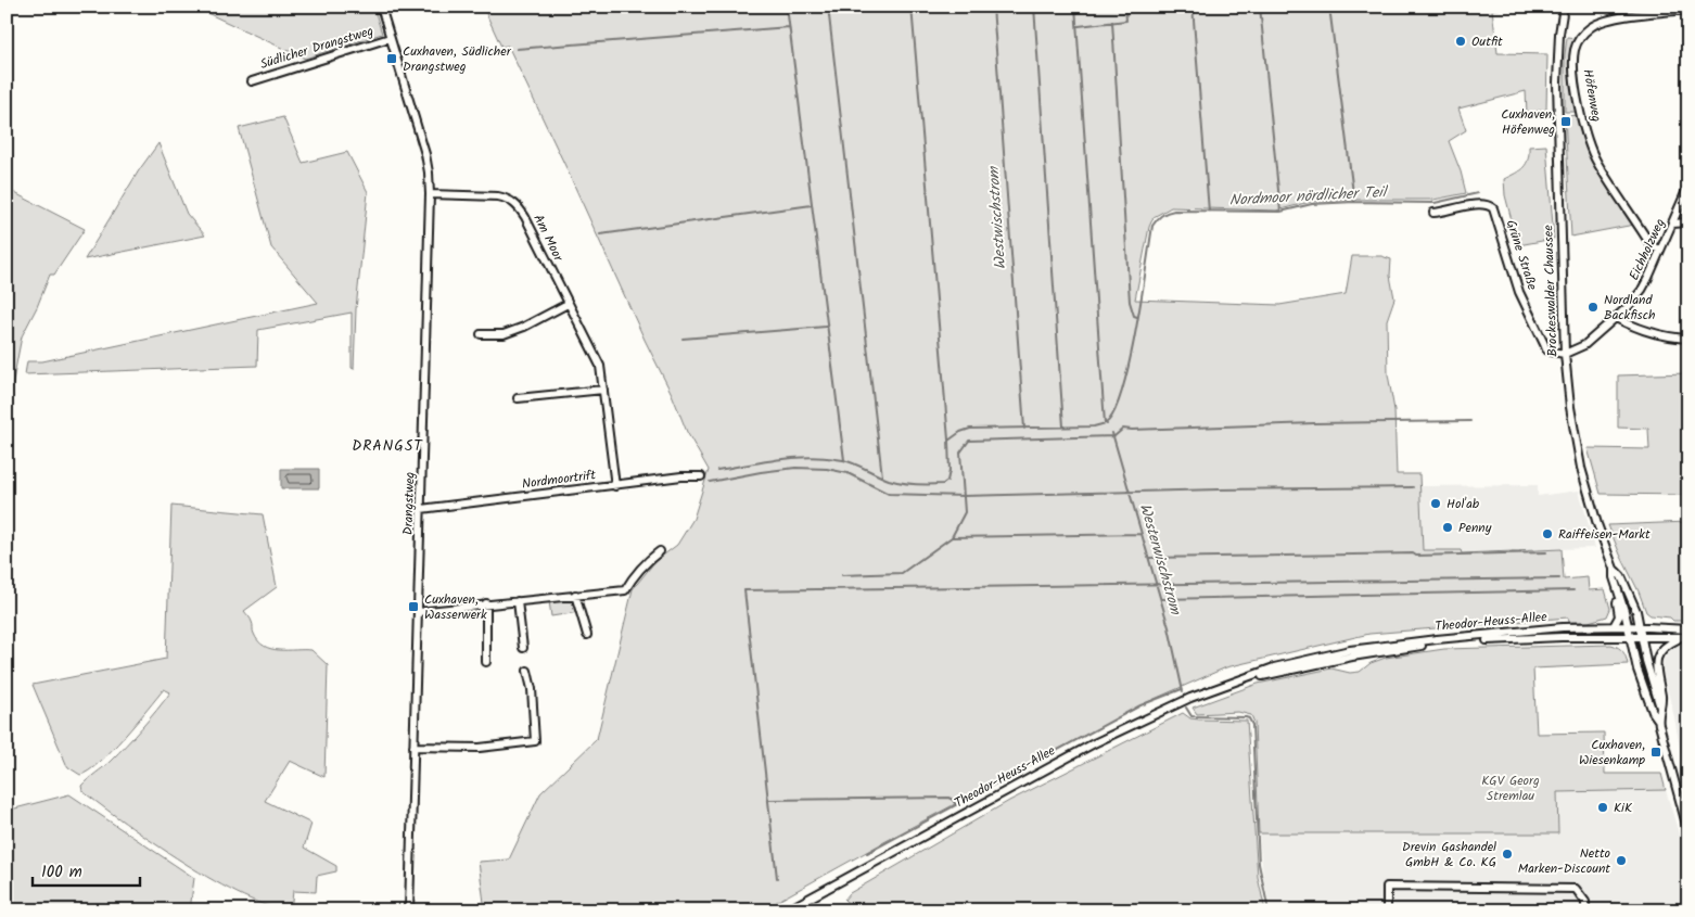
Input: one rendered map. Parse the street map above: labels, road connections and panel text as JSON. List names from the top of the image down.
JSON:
{
  "streets": {
    "street": [
      "Südlicher Drangstweg",
      "Höfenweg",
      "Am Moor",
      "Eichholzweg",
      "Grüne Straße",
      "Brockeswalder Chaussee",
      "Nordmoortrift",
      "Drangstweg",
      "Theodor-Heuss-Allee"
    ]
  },
  "crossings": [
    ["Südlicher Drangstweg", "Drangstweg"],
    ["Höfenweg", "Eichholzweg"],
    ["Am Moor", "Nordmoortrift"],
    ["Am Moor", "Drangstweg"],
    ["Eichholzweg", "Grüne Straße"],
    ["Eichholzweg", "Brockeswalder Chaussee"],
    ["Grüne Straße", "Brockeswalder Chaussee"],
    ["Brockeswalder Chaussee", "Theodor-Heuss-Allee"],
    ["Nordmoortrift", "Drangstweg"]
  ],
  "districts": ["DRANGST"],
  "water": ["Nordmoor nördlicher Teil", "Westwischstrom", "Westerwischstrom"],
  "parks": ["KGV Georg Stremlau"],
  "places": {
    "other": [
      "Outfit",
      "Nordland Backfisch",
      "Hol'ab",
      "Penny",
      "Raiffeisen-Markt",
      "KiK",
      "Drevin Gashandel GmbH & Co. KG",
      "Netto Marken-Discount"
    ],
    "transit": [
      "Cuxhaven, Südlicher Drangstweg",
      "Cuxhaven, Höfenweg",
      "Cuxhaven, Wasserwerk",
      "Cuxhaven, Wiesenkamp"
    ]
  },
  "scale_bar": "100 m"
}
